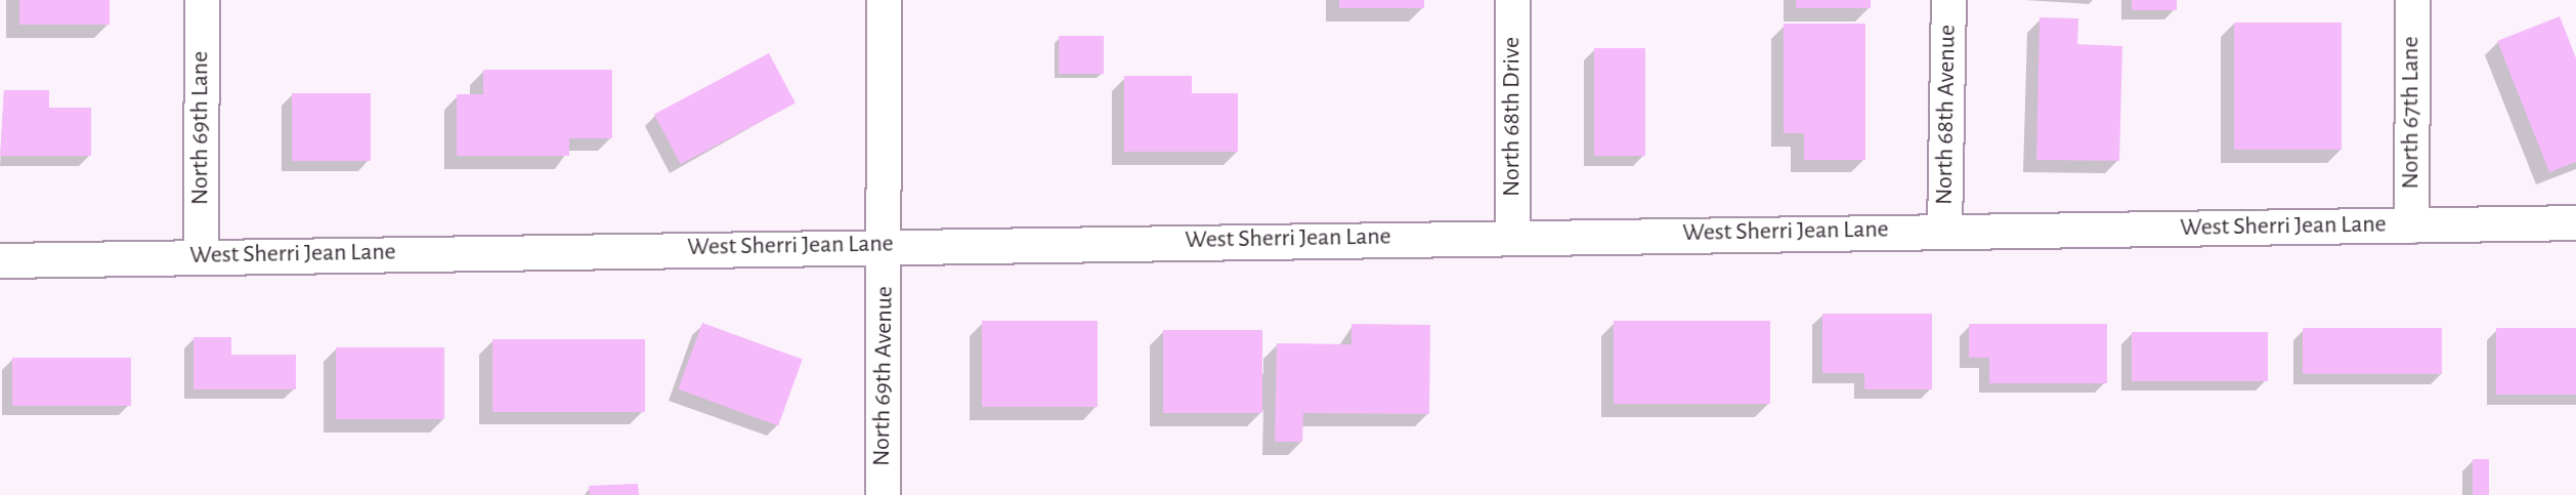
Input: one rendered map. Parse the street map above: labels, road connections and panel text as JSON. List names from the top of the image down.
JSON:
{
  "streets": {
    "street": [
      "North 67th Lane",
      "North 68th Avenue",
      "North 68th Drive",
      "North 69th Lane",
      "West Sherri Jean Lane",
      "North 69th Avenue"
    ]
  },
  "crossings": [
    ["North 67th Lane", "West Sherri Jean Lane"],
    ["North 68th Avenue", "West Sherri Jean Lane"],
    ["North 68th Drive", "West Sherri Jean Lane"],
    ["North 69th Lane", "West Sherri Jean Lane"],
    ["West Sherri Jean Lane", "North 69th Avenue"]
  ]
}
